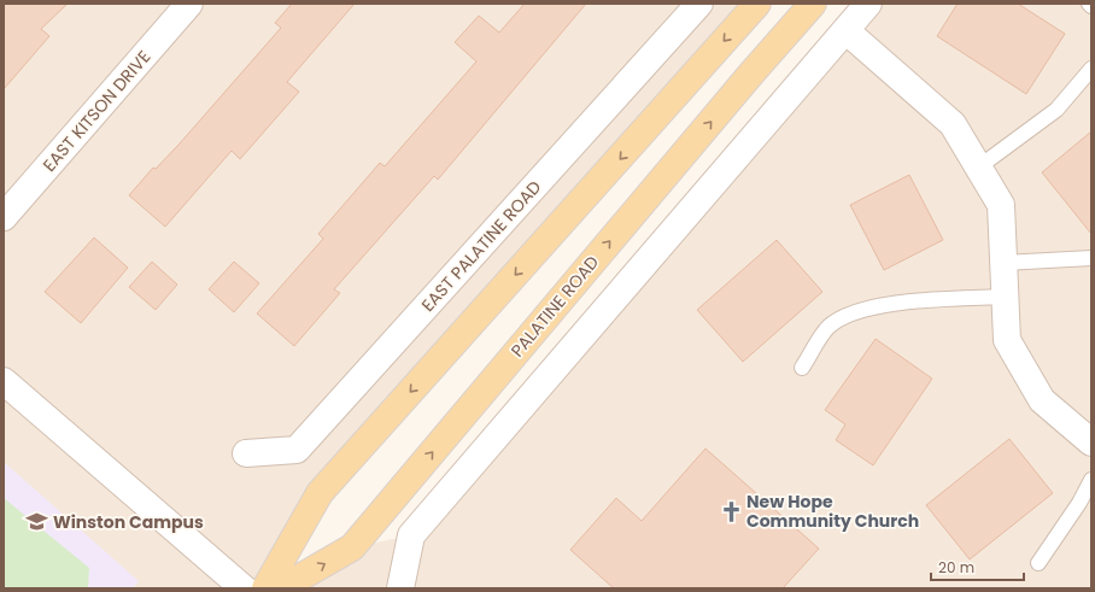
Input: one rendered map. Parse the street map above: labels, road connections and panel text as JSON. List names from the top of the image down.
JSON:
{
  "streets": {
    "main road": ["PALATINE ROAD"],
    "street": ["EAST KITSON DRIVE", "EAST PALATINE ROAD"]
  },
  "places": {
    "church": ["New Hope Community Church"],
    "school or university": ["Winston Campus"]
  },
  "scale_bar": "20 m"
}
